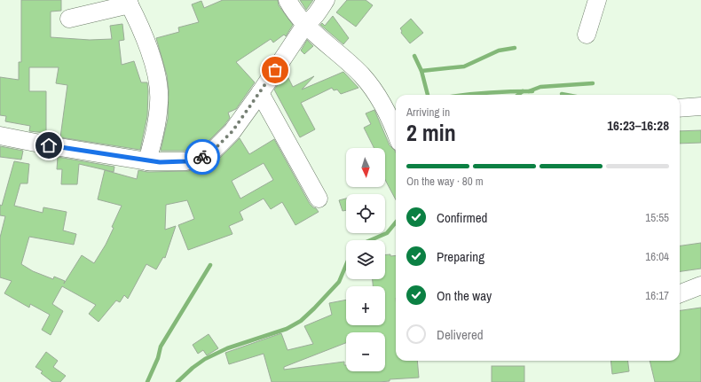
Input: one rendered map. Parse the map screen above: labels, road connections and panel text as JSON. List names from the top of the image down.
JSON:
{
  "north": "bottom",
  "page": {
    "heading": ["2 min", "Arriving in", "16:23–16:28"],
    "map_buttons": ["+", "−"],
    "bar": "On the way · 80 m",
    "list": [
      ["Confirmed", "15:55"],
      ["Preparing", "16:04"],
      ["On the way", "16:17"],
      "Delivered"
    ]
  }
}
